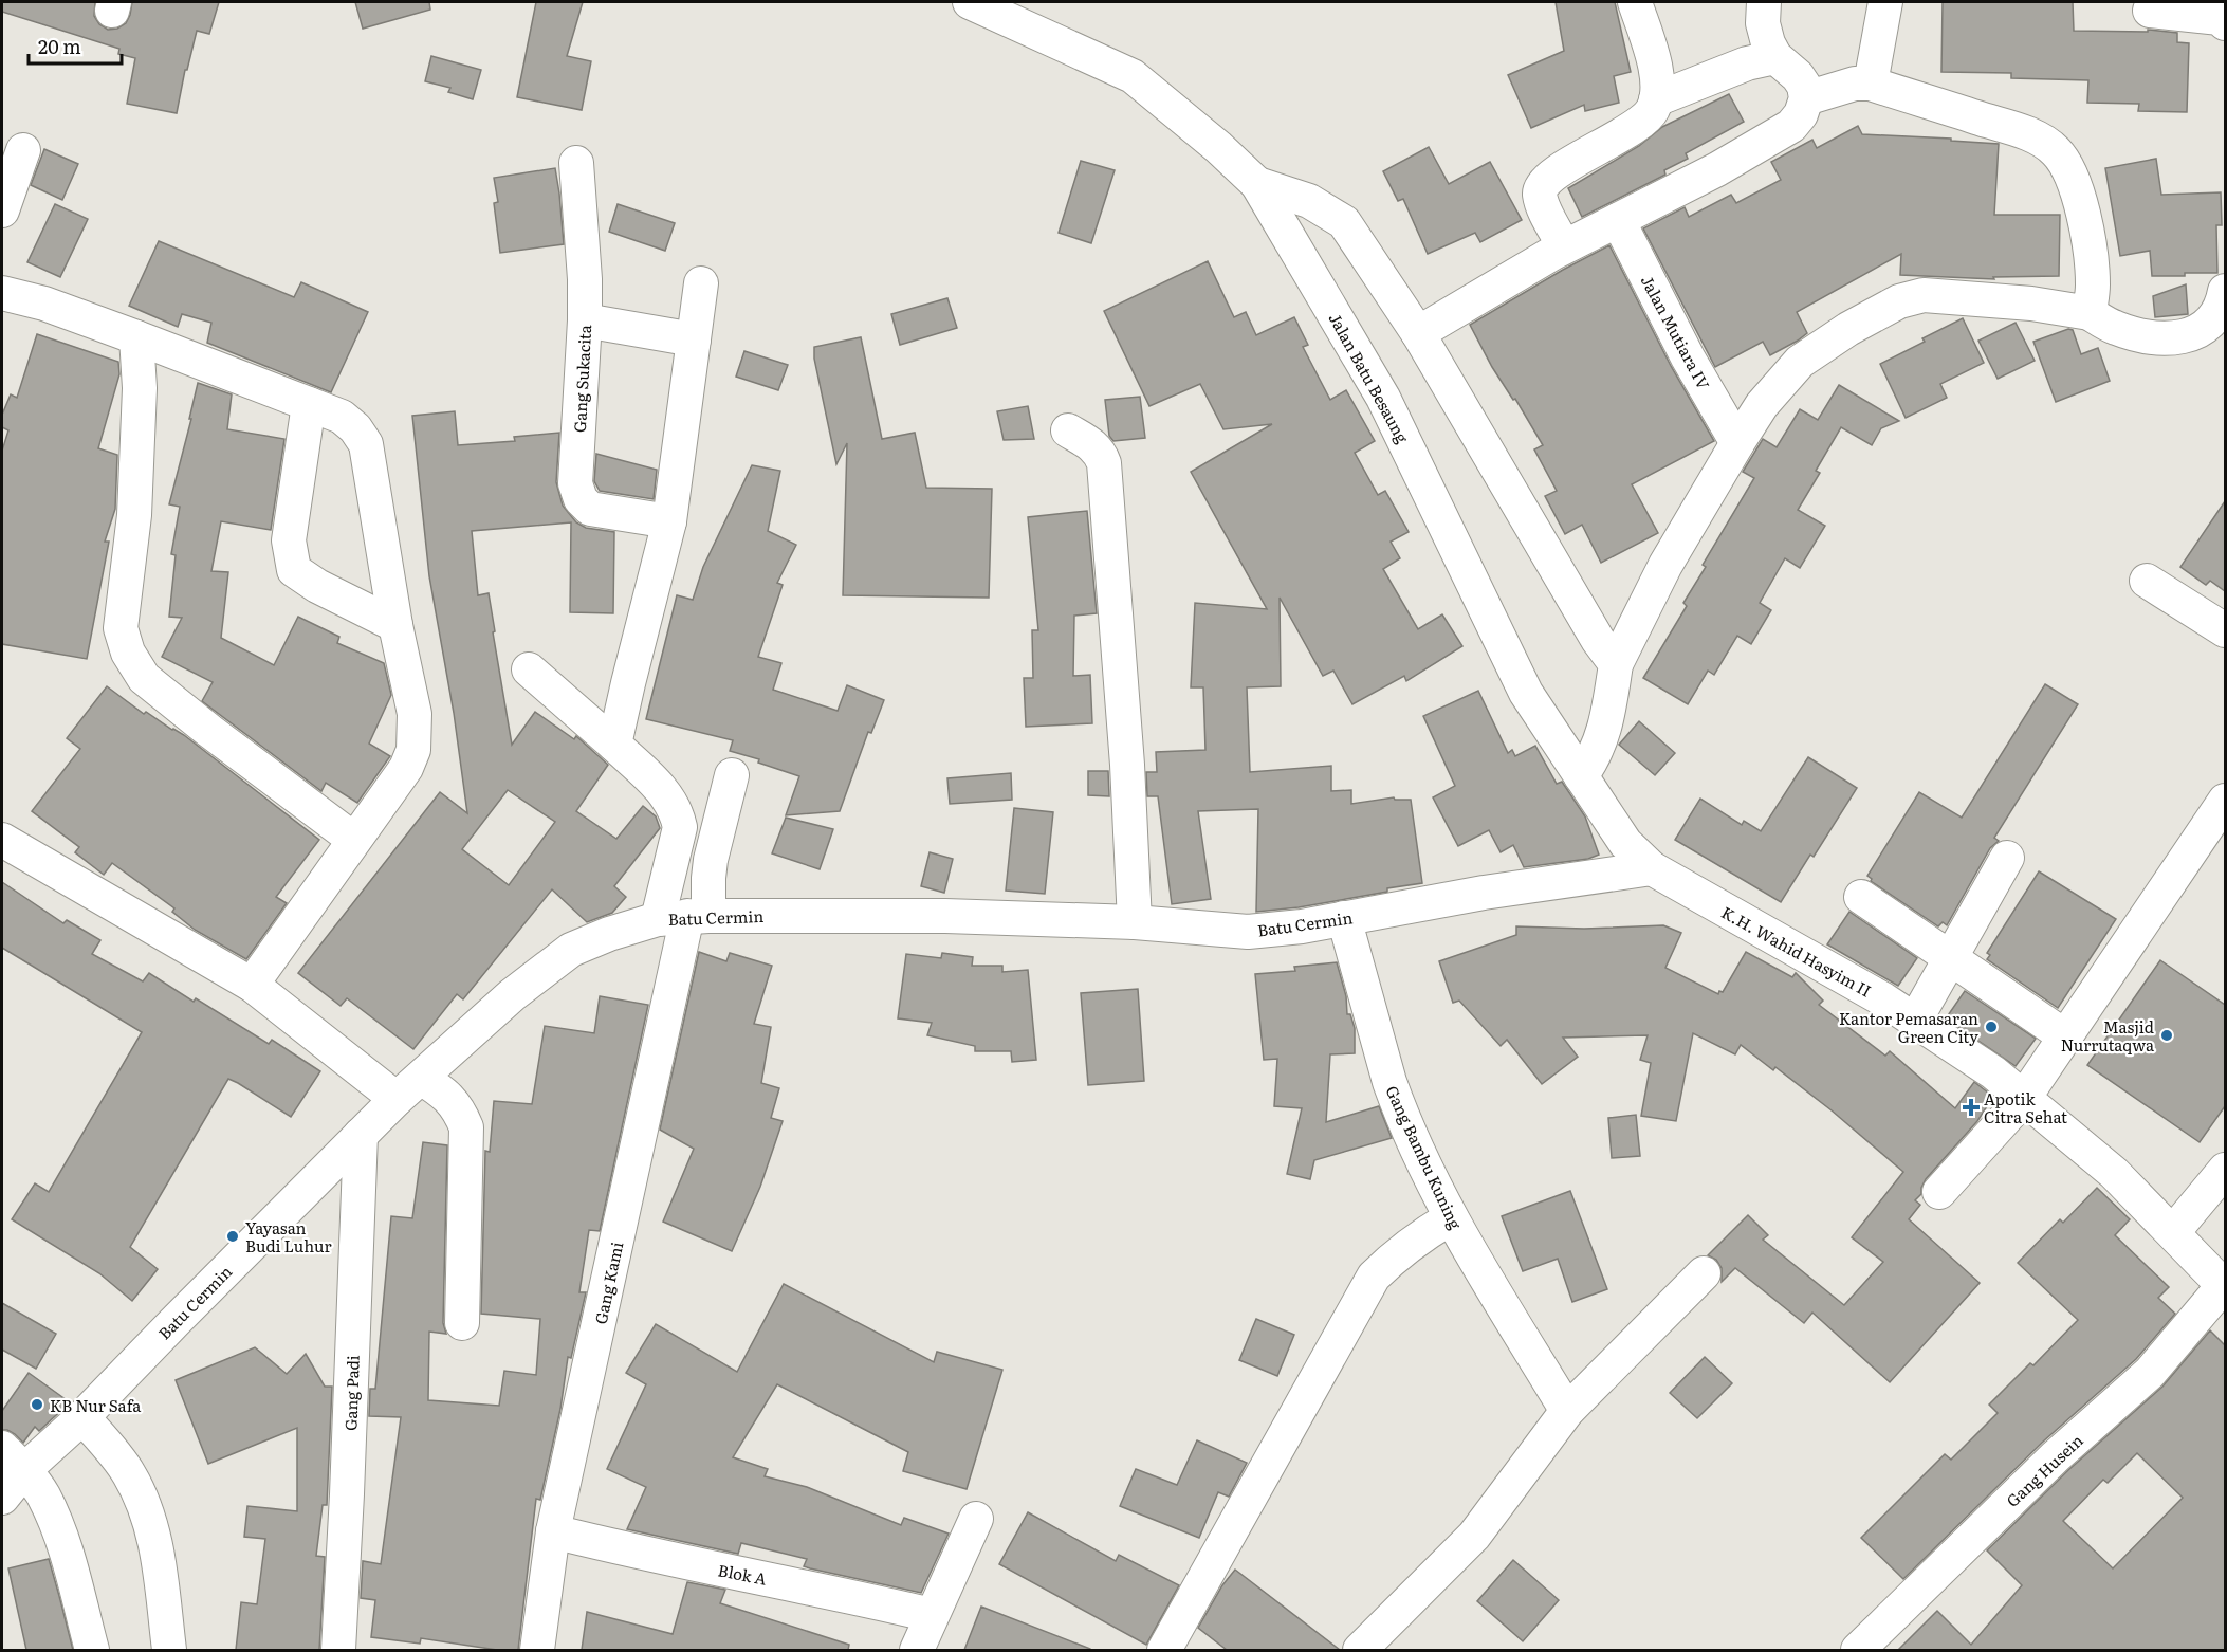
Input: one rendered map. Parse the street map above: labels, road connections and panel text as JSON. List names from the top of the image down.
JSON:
{
  "streets": {
    "street": [
      "Jalan Mutiara IV",
      "Jalan Batu Besaung",
      "Gang Sukacita",
      "Batu Cermin",
      "K.H. Wahid Hasyim II",
      "Gang Bambu Kuning",
      "Gang Kami",
      "Gang Padi",
      "Gang Husein",
      "Blok A"
    ]
  },
  "crossings": [
    ["Jalan Batu Besaung", "Batu Cermin"],
    ["Jalan Batu Besaung", "K.H. Wahid Hasyim II"],
    ["Batu Cermin", "K.H. Wahid Hasyim II"],
    ["Batu Cermin", "Gang Bambu Kuning"],
    ["Batu Cermin", "Gang Kami"],
    ["Batu Cermin", "Gang Padi"],
    ["K.H. Wahid Hasyim II", "Gang Husein"],
    ["Gang Kami", "Blok A"]
  ],
  "places": {
    "other": [
      "Kantor Pemasaran Green City",
      "Masjid Nurrutaqwa",
      "Yayasan Budi Luhur",
      "KB Nur Safa"
    ],
    "health": ["Apotik Citra Sehat"]
  },
  "scale_bar": "20 m"
}
